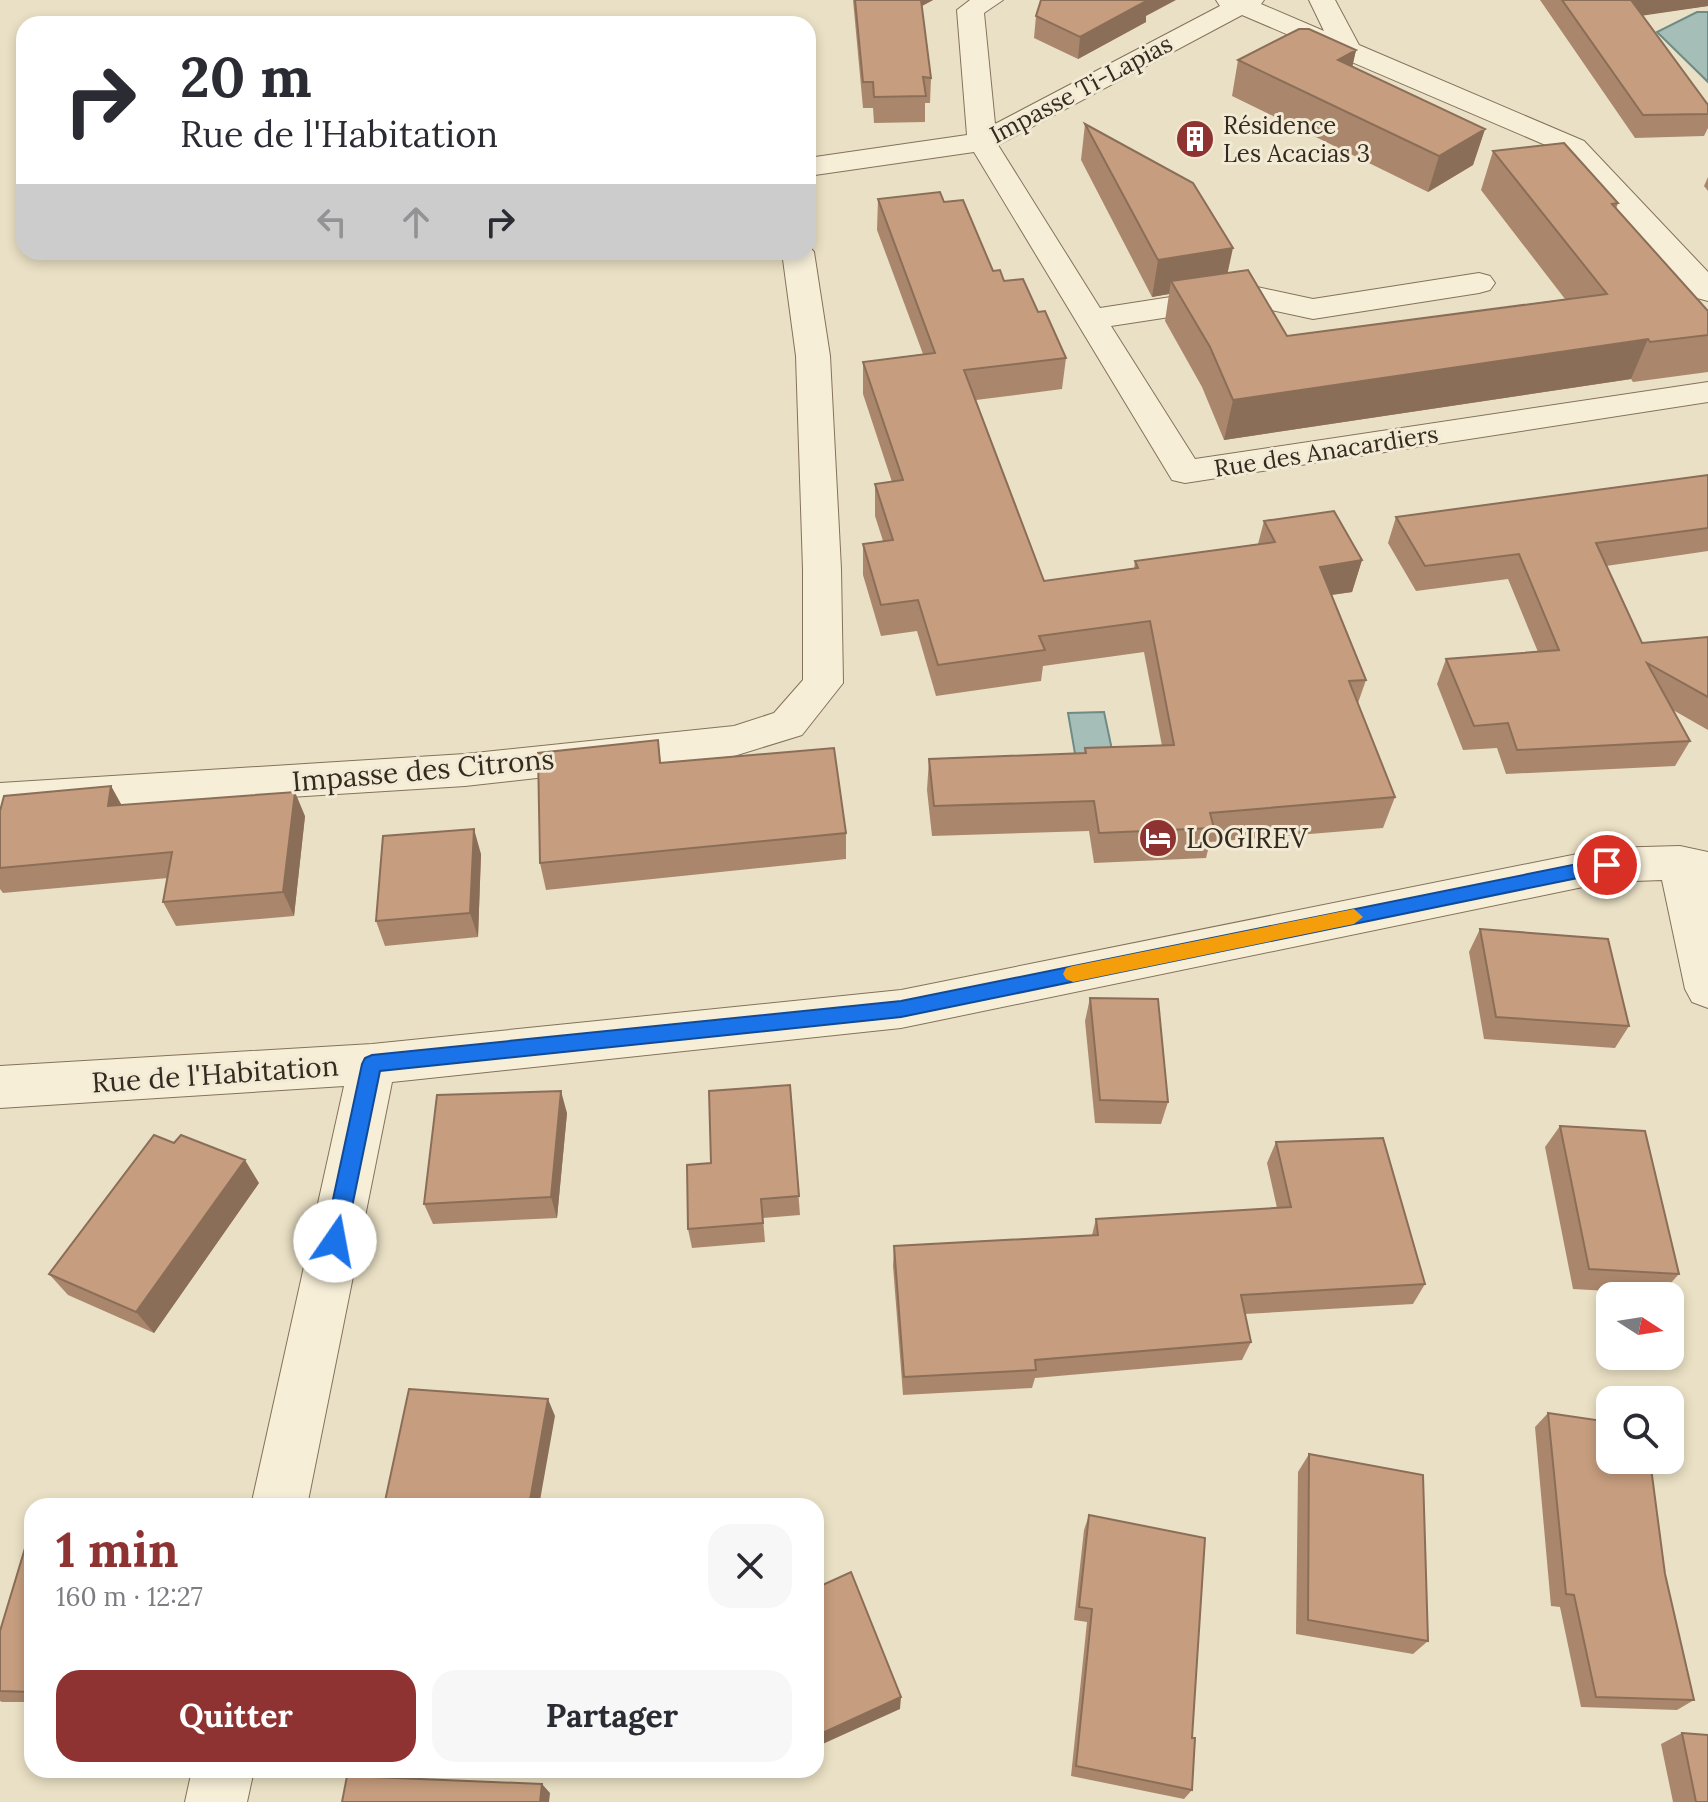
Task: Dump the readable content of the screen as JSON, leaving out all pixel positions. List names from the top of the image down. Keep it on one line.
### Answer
{"streets":{"street":["Impasse Ti-Lapias","Rue des Anacardiers","Impasse des Citrons","Rue de l'Habitation"]},"crossings":[["Impasse Ti-Lapias","Rue des Anacardiers"]],"places":{"building":["Résidence Les Acacias 3"],"hotel":["LOGIREV"]},"north":"right","page":{"turn":["20 m","Rue de l'Habitation"],"heading":["1 min","160 m · 12:27"],"buttons":["Quitter","Partager"]}}
